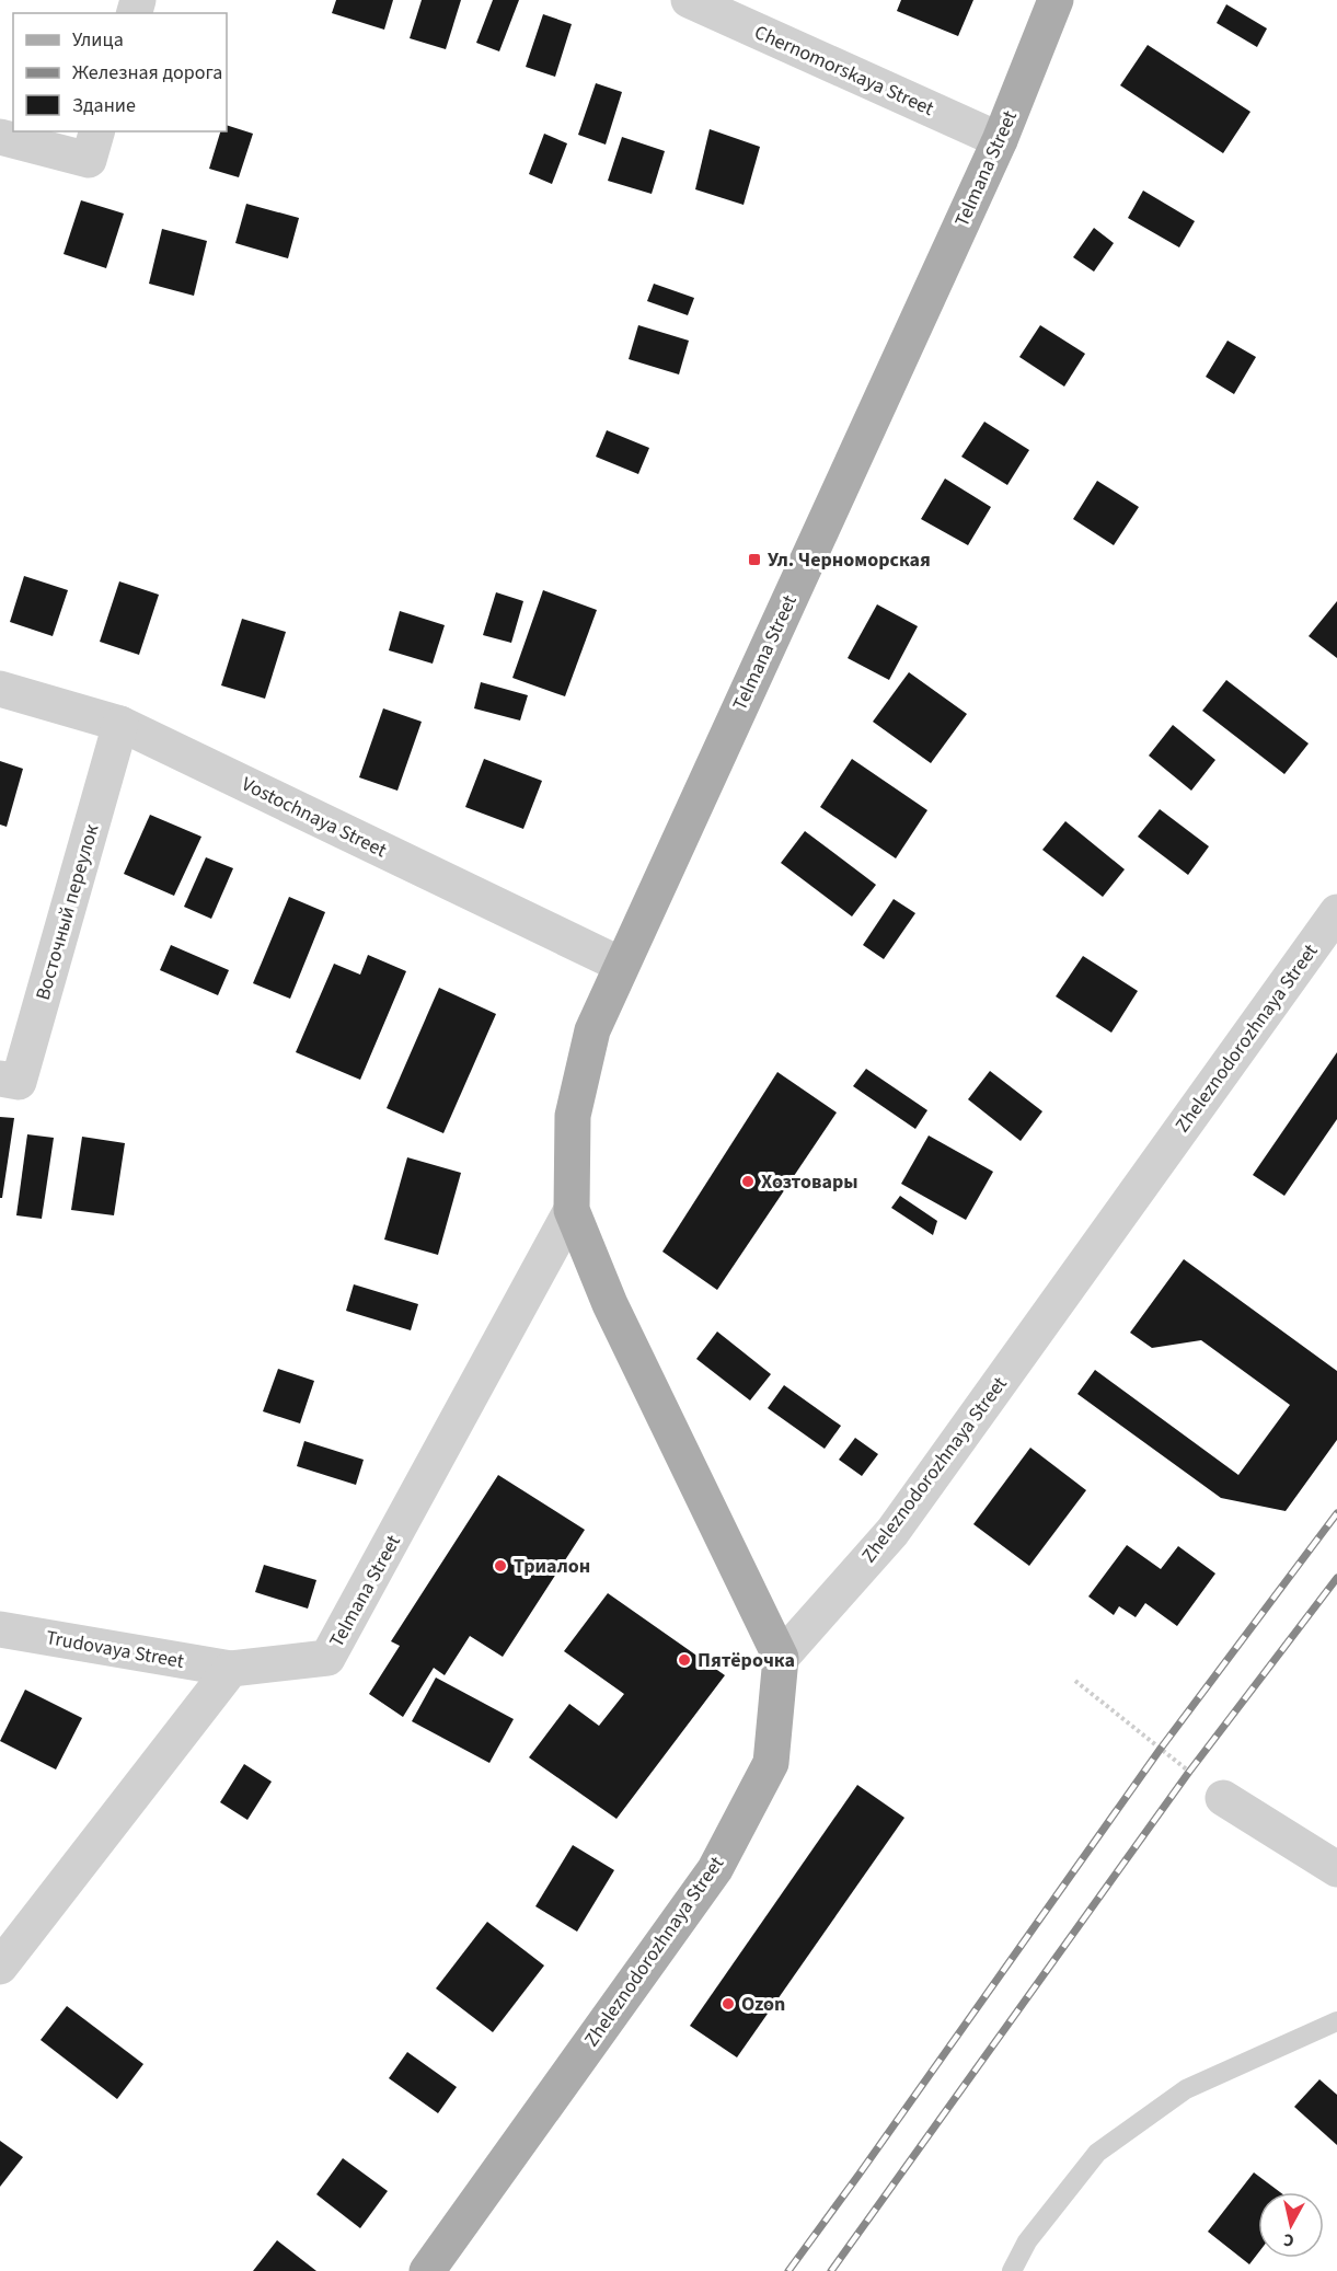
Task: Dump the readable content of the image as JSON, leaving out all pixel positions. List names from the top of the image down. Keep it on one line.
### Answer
{"streets":{"main road":["Telmana Street","Zheleznodorozhnaya Street"],"street":["Chernomorskaya Street","Vostochnaya Street","Восточный переулок","Trudovaya Street"]},"crossings":[["Chernomorskaya Street","Telmana Street"],["Telmana Street","Vostochnaya Street"],["Telmana Street","Zheleznodorozhnaya Street"],["Telmana Street","Trudovaya Street"],["Vostochnaya Street","Восточный переулок"]],"places":{"transit":["Ул. Черноморская"],"other":["Хозтовары","Триалон","Пятёрочка","Ozon"]},"legend":["Улица","Железная дорога","Здание"],"north":"bottom"}
